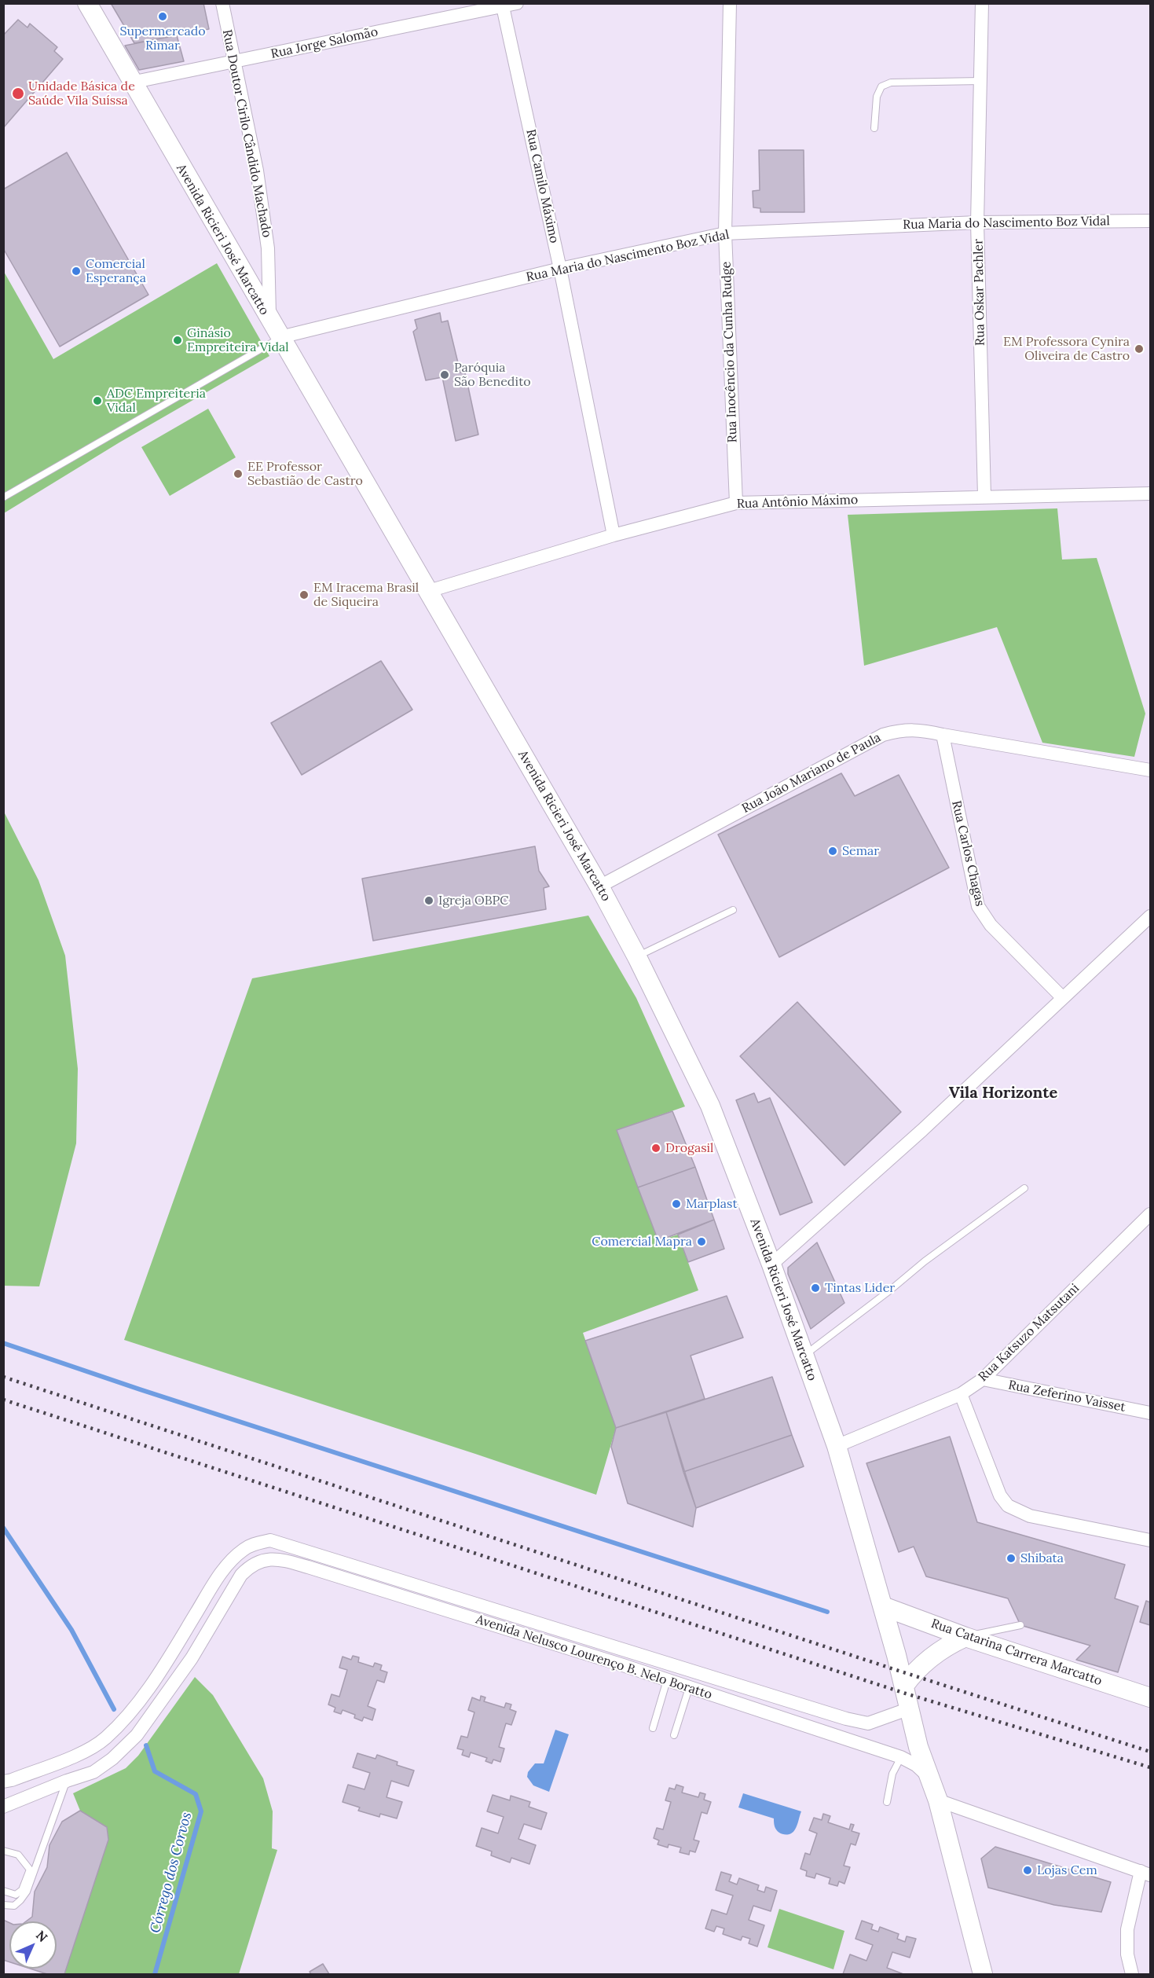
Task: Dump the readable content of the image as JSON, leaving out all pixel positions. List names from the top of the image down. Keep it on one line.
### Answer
{"streets":{"main road":["Avenida Ricieri José Marcatto","Rua Catarina Carrera Marcatto"],"street":["Rua Jorge Salomão","Rua Doutor Cirilo Cândido Machado","Rua Camilo Máximo","Rua Maria do Nascimento Boz Vidal","Rua Oskar Pachler","Rua Inocêncio da Cunha Rudge","Rua Antônio Máximo","Rua João Mariano de Paula","Rua Carlos Chagas","Rua Katsuzo Matsutani","Rua Zeferino Vaisset","Avenida Nelusco Lourenço B. Nelo Boratto"]},"crossings":[["Rua Jorge Salomão","Rua Doutor Cirilo Cândido Machado"],["Rua Jorge Salomão","Rua Camilo Máximo"],["Rua Jorge Salomão","Avenida Ricieri José Marcatto"],["Rua Doutor Cirilo Cândido Machado","Avenida Ricieri José Marcatto"],["Rua Camilo Máximo","Rua Maria do Nascimento Boz Vidal"],["Rua Camilo Máximo","Rua Antônio Máximo"],["Rua Maria do Nascimento Boz Vidal","Avenida Ricieri José Marcatto"],["Rua Maria do Nascimento Boz Vidal","Rua Oskar Pachler"],["Rua Maria do Nascimento Boz Vidal","Rua Inocêncio da Cunha Rudge"],["Avenida Ricieri José Marcatto","Rua Antônio Máximo"],["Avenida Ricieri José Marcatto","Rua João Mariano de Paula"],["Avenida Ricieri José Marcatto","Rua Katsuzo Matsutani"],["Avenida Ricieri José Marcatto","Rua Catarina Carrera Marcatto"],["Avenida Ricieri José Marcatto","Avenida Nelusco Lourenço B. Nelo Boratto"],["Rua Oskar Pachler","Rua Antônio Máximo"],["Rua Inocêncio da Cunha Rudge","Rua Antônio Máximo"],["Rua João Mariano de Paula","Rua Carlos Chagas"],["Rua Katsuzo Matsutani","Rua Zeferino Vaisset"]],"districts":["Vila Horizonte"],"water":["Córrego dos Corvos"],"places":["Supermercado Rimar","Unidade Básica de Saúde Vila Suíssa","Comercial Esperança","Ginásio Empreiteira Vidal","EM Professora Cynira Oliveira de Castro","Paróquia São Benedito","ADC Empreiteria Vidal","EE Professor Sebastião de Castro","EM Iracema Brasil de Siqueira","Semar","Igreja OBPC","Drogasil","Marplast","Comercial Mapra","Tintas Lider","Shibata","Lojas Cem"],"north":"top right"}
